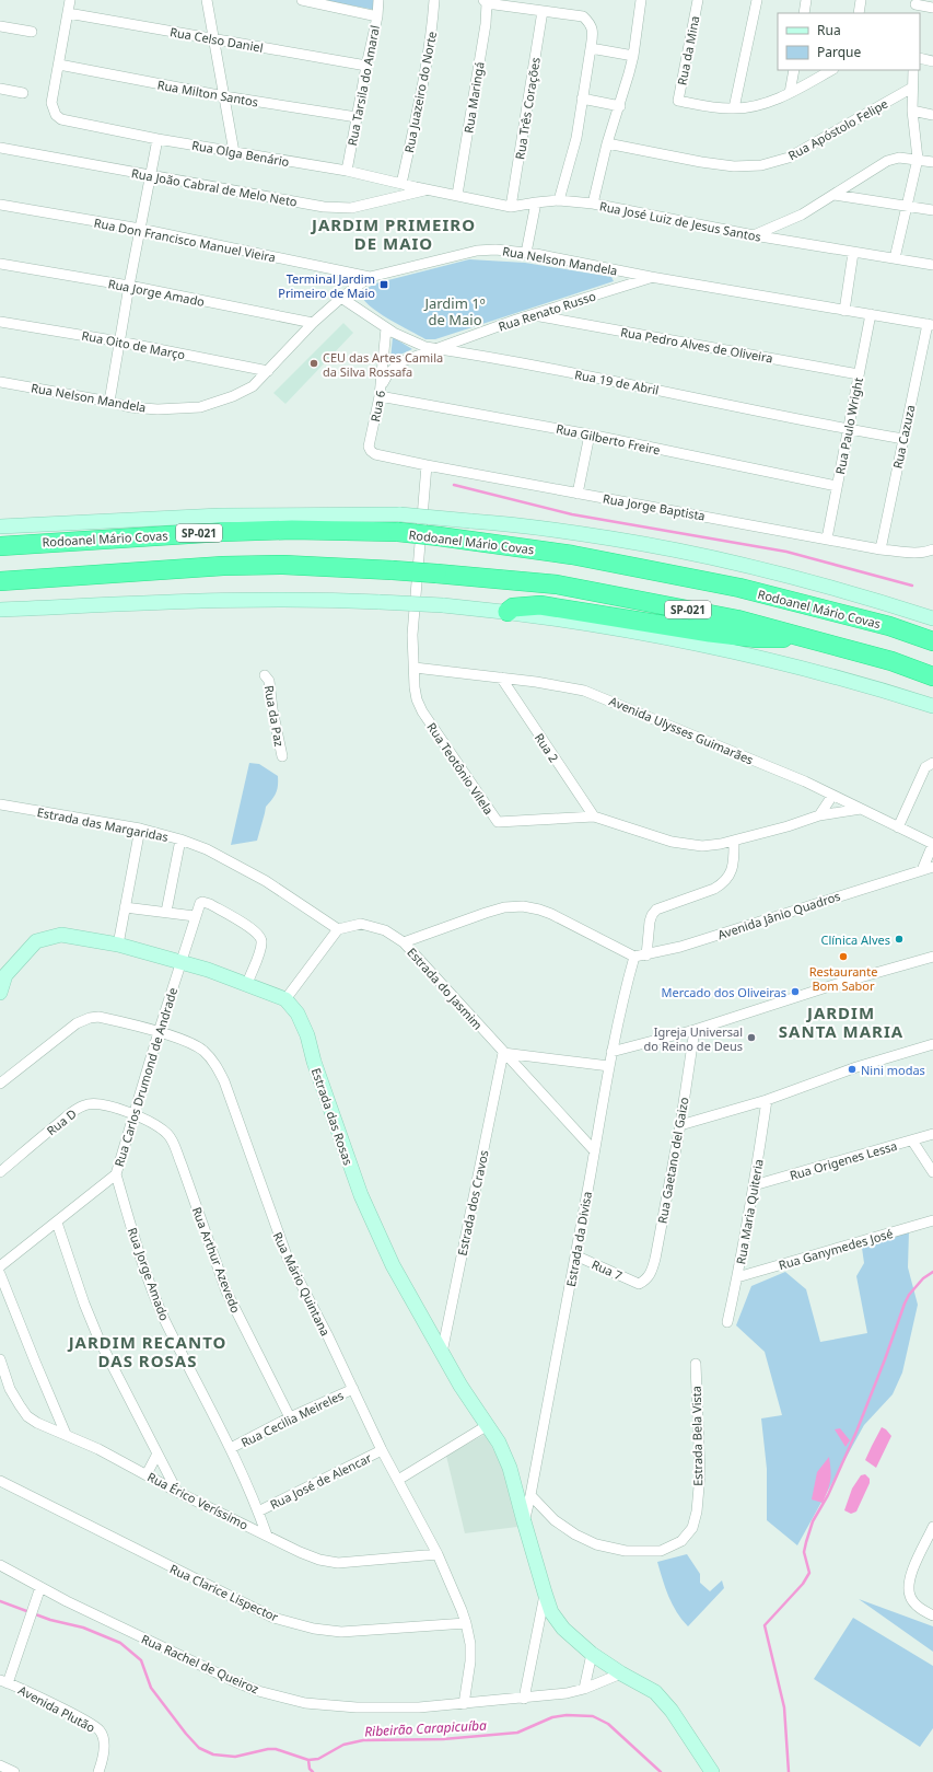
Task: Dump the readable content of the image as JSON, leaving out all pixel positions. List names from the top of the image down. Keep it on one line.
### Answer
{"streets":{"highway":["SP-021","Rodoanel Mário Covas"],"main road":["Estrada das Rosas"],"street":["Rua Celso Daniel","Rua da Mina","Rua Tarsila do Amaral","Rua Juazeiro do Norte","Rua Milton Santos","Rua Maringá","Rua Três Corações","Rua Apóstolo Felipe","Rua Olga Benário","Rua João Cabral de Melo Neto","Rua José Luiz de Jesus Santos","Rua Don Francisco Manuel Vieira","Rua Nelson Mandela","Rua Jorge Amado","Rua Renato Russo","Rua Oito de Março","Rua Pedro Alves de Oliveira","Rua 19 de Abril","Rua 6","Rua Paulo Wright","Rua Cazuza","Rua Gilberto Freire","Rua Jorge Baptista","Rua da Paz","Avenida Ulysses Guimarães","Rua 2","Rua Teotônio Vilela","Estrada das Margaridas","Avenida Jânio Quadros","Estrada do Jasmim","Rua Carlos Drumond de Andrade","Rua D","Rua Gaetano del Gaizo","Rua Origenes Lessa","Estrada dos Cravos","Rua Maria Quiteria","Estrada da Divisa","Rua Ganymedes José","Rua Arthur Azevedo","Rua 7","Rua Mário Quintana","Rua Cecilia Meireles","Estrada Bela Vista","Rua José de Alencar","Rua Érico Veríssimo","Rua Clarice Lispector","Rua Rachel de Queiroz","Avenida Plutão"]},"crossings":[["Rua Celso Daniel","Rua Tarsila do Amaral"],["Rua Tarsila do Amaral","Rua Milton Santos"],["Rua Tarsila do Amaral","Rua Olga Benário"],["Rua Juazeiro do Norte","Rua Olga Benário"],["Rua Milton Santos","Rua Olga Benário"],["Rua Maringá","Rua José Luiz de Jesus Santos"],["Rua Três Corações","Rua José Luiz de Jesus Santos"],["Rua Olga Benário","Rua João Cabral de Melo Neto"],["Rua Olga Benário","Rua José Luiz de Jesus Santos"],["Rua João Cabral de Melo Neto","Rua José Luiz de Jesus Santos"],["Rua Don Francisco Manuel Vieira","Rua Nelson Mandela"],["Rua Nelson Mandela","Rua Jorge Amado"],["Rua Nelson Mandela","Rua Renato Russo"],["Rua Nelson Mandela","Rua Oito de Março"],["Rua Nelson Mandela","Rua 19 de Abril"],["Rua Nelson Mandela","Rua Paulo Wright"],["Rua Nelson Mandela","Rua Cazuza"],["Rua Jorge Amado","Rua Carlos Drumond de Andrade"],["Rua Jorge Amado","Rua Cecilia Meireles"],["Rua Jorge Amado","Rua José de Alencar"],["Rua Jorge Amado","Rua Érico Veríssimo"],["Rua Renato Russo","Rua Pedro Alves de Oliveira"],["Rua Renato Russo","Rua 19 de Abril"],["Rua Renato Russo","Rua 6"],["Rua Renato Russo","Rua Gilberto Freire"],["Rua Pedro Alves de Oliveira","Rua Paulo Wright"],["Rua 19 de Abril","Rua 6"],["Rua 19 de Abril","Rua Paulo Wright"],["Rua 19 de Abril","Rua Cazuza"],["Rua 6","Rua Gilberto Freire"],["Rua 6","Rua Jorge Baptista"],["Rua Paulo Wright","Rua Gilberto Freire"],["Rua Paulo Wright","Rua Jorge Baptista"],["Rua Cazuza","Rua Jorge Baptista"],["Rua Jorge Baptista","Rua Teotônio Vilela"],["Avenida Ulysses Guimarães","Rua 2"],["Avenida Ulysses Guimarães","Rua Teotônio Vilela"],["Rua 2","Rua Teotônio Vilela"],["Estrada das Margaridas","Estrada do Jasmim"],["Avenida Jânio Quadros","Estrada da Divisa"],["Estrada do Jasmim","Estrada dos Cravos"],["Estrada do Jasmim","Estrada da Divisa"],["Rua Carlos Drumond de Andrade","Rua D"],["Rua Carlos Drumond de Andrade","Rua Arthur Azevedo"],["Rua Carlos Drumond de Andrade","Rua Mário Quintana"],["Estrada das Rosas","Estrada dos Cravos"],["Estrada das Rosas","Estrada da Divisa"],["Estrada das Rosas","Rua Rachel de Queiroz"],["Rua D","Rua Arthur Azevedo"],["Rua Gaetano del Gaizo","Rua 7"],["Rua Origenes Lessa","Rua Maria Quiteria"],["Rua Maria Quiteria","Rua Ganymedes José"],["Estrada da Divisa","Rua 7"],["Estrada da Divisa","Estrada Bela Vista"],["Rua Arthur Azevedo","Rua Cecilia Meireles"],["Rua Mário Quintana","Rua Cecilia Meireles"],["Rua Mário Quintana","Rua José de Alencar"],["Rua Mário Quintana","Rua Érico Veríssimo"],["Rua Mário Quintana","Rua Clarice Lispector"],["Rua Mário Quintana","Rua Rachel de Queiroz"]],"districts":["JARDIM PRIMEIRO DE MAIO","Jardim 1º de Maio","JARDIM SANTA MARIA","JARDIM RECANTO DAS ROSAS"],"water":["Ribeirão Carapicuíba"],"places":{"transit":["Terminal Jardim Primeiro de Maio"],"other":["CEU das Artes Camila da Silva Rossafa","Clínica Alves","Restaurante Bom Sabor","Mercado dos Oliveiras","Igreja Universal do Reino de Deus","Nini modas"]},"legend":["Rua","Parque"]}
